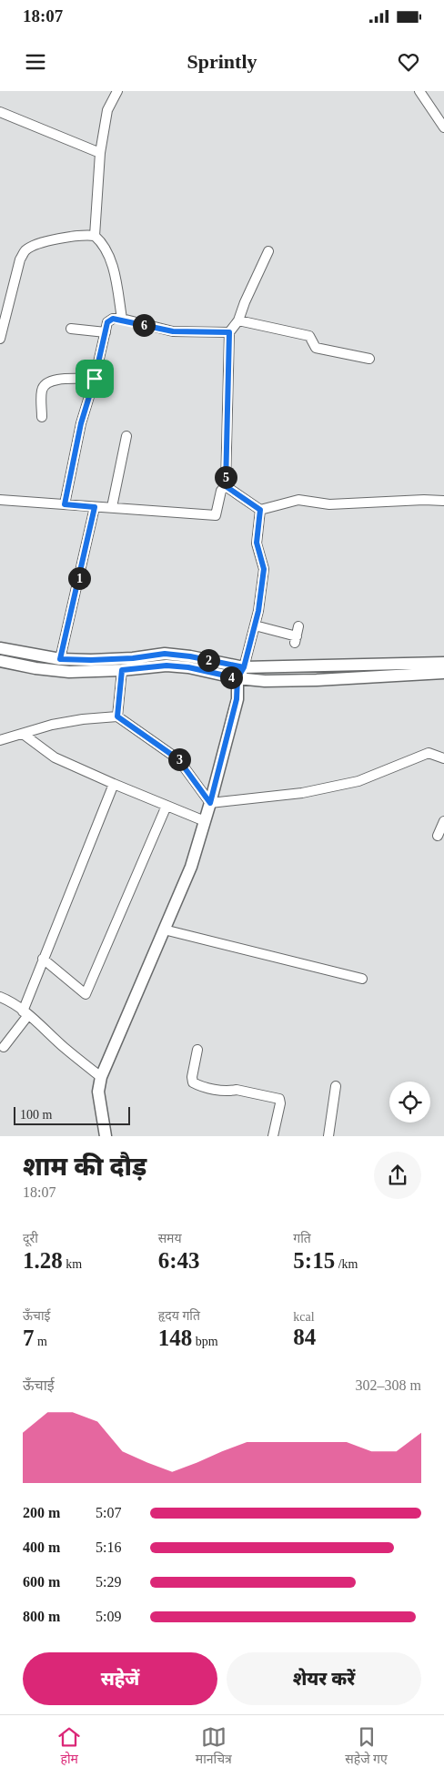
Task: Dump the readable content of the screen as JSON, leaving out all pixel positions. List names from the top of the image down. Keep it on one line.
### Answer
{"scale_bar":"100 m","page":{"status":"18:07","header":"Sprintly","pins":["6","5","1","2","4","3"],"scale":"100 m","heading":["शाम की दौड़","18:07"],"stats":[["दूरी","1.28 km"],["समय","6:43"],["गति","5:15 /km"],["ऊँचाई","7 m"],["हृदय गति","148 bpm"],["kcal","84"]],"chart":["ऊँचाई","302–308 m"],"list":[{"name":"200 m","note":"5:07"},{"name":"400 m","note":"5:16"},{"name":"600 m","note":"5:29"},{"name":"800 m","note":"5:09"}],"buttons":["सहेजें","शेयर करें"],"tabs":["होम","मानचित्र","सहेजे गए"]}}
